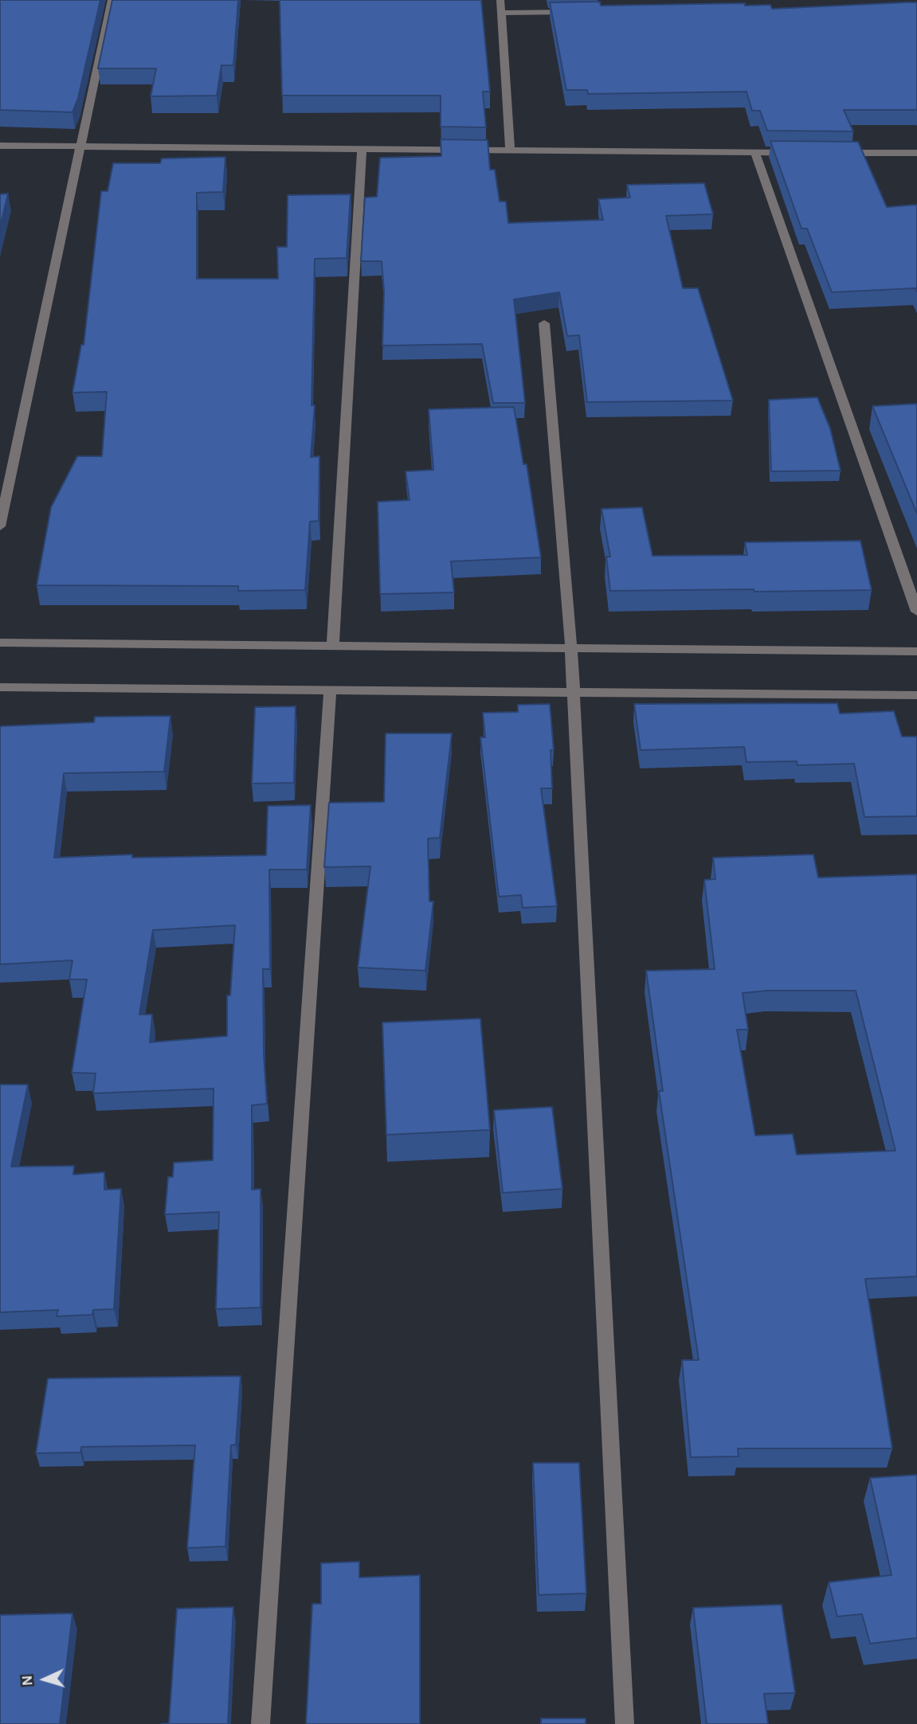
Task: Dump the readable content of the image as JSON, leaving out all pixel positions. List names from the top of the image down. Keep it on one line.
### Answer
{"north":"left"}
